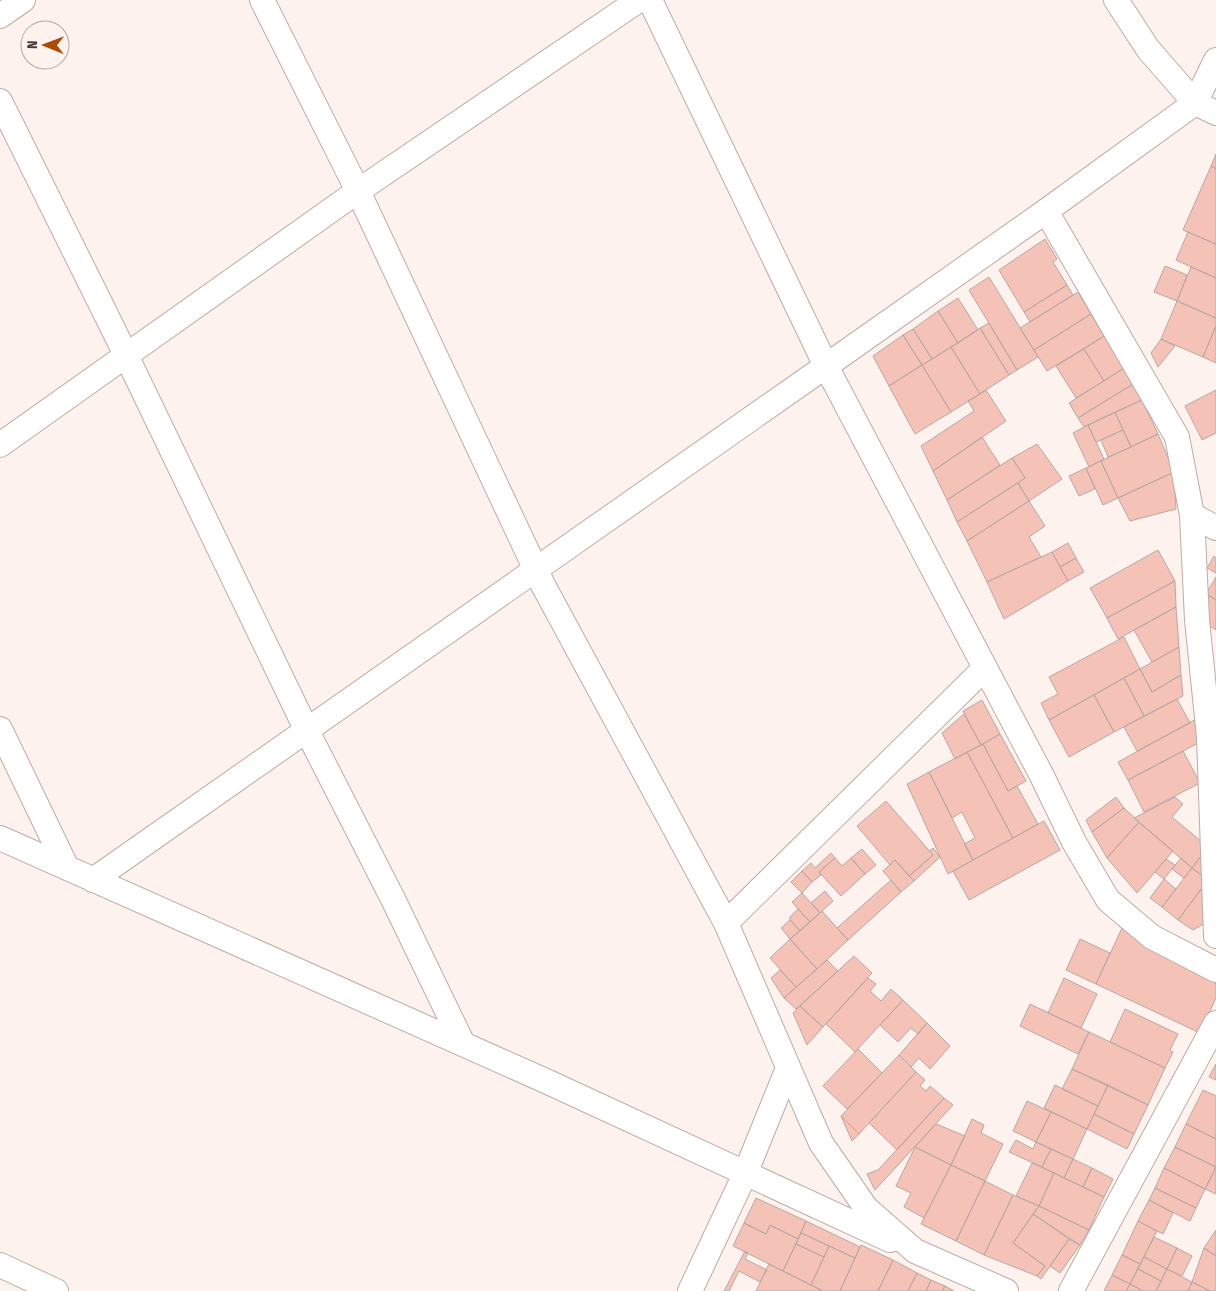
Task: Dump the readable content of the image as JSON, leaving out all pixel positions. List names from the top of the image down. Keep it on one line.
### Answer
{"north":"left"}
